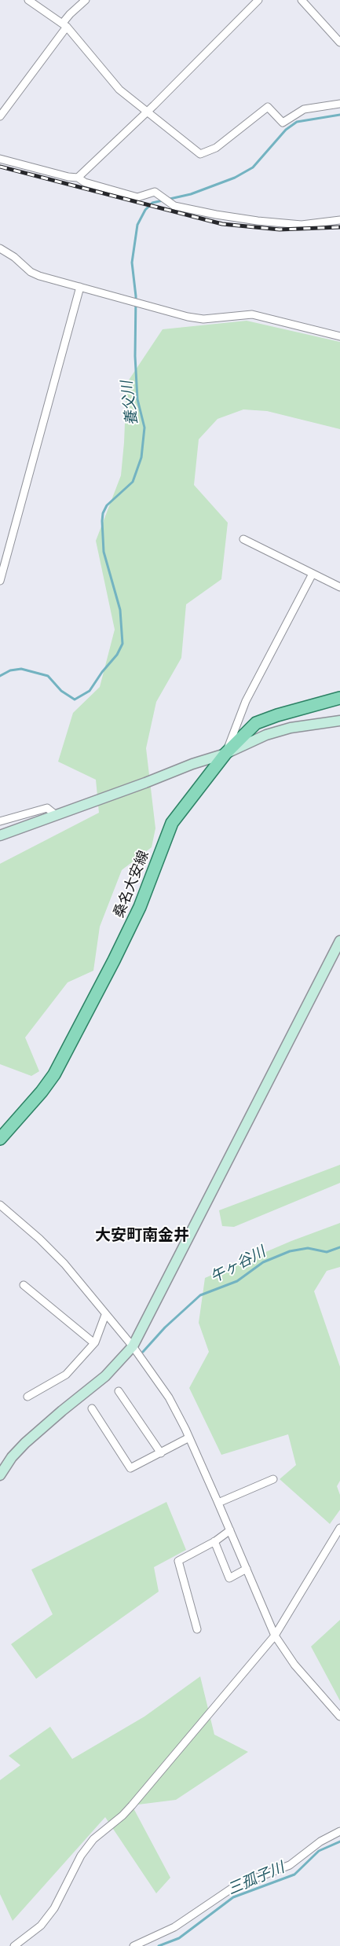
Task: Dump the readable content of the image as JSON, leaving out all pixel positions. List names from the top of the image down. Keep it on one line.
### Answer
{"streets":{"main road":["桑名大安線"]},"districts":["大安町南金井"],"water":["養父川","午ヶ谷川","三孤子川"]}
